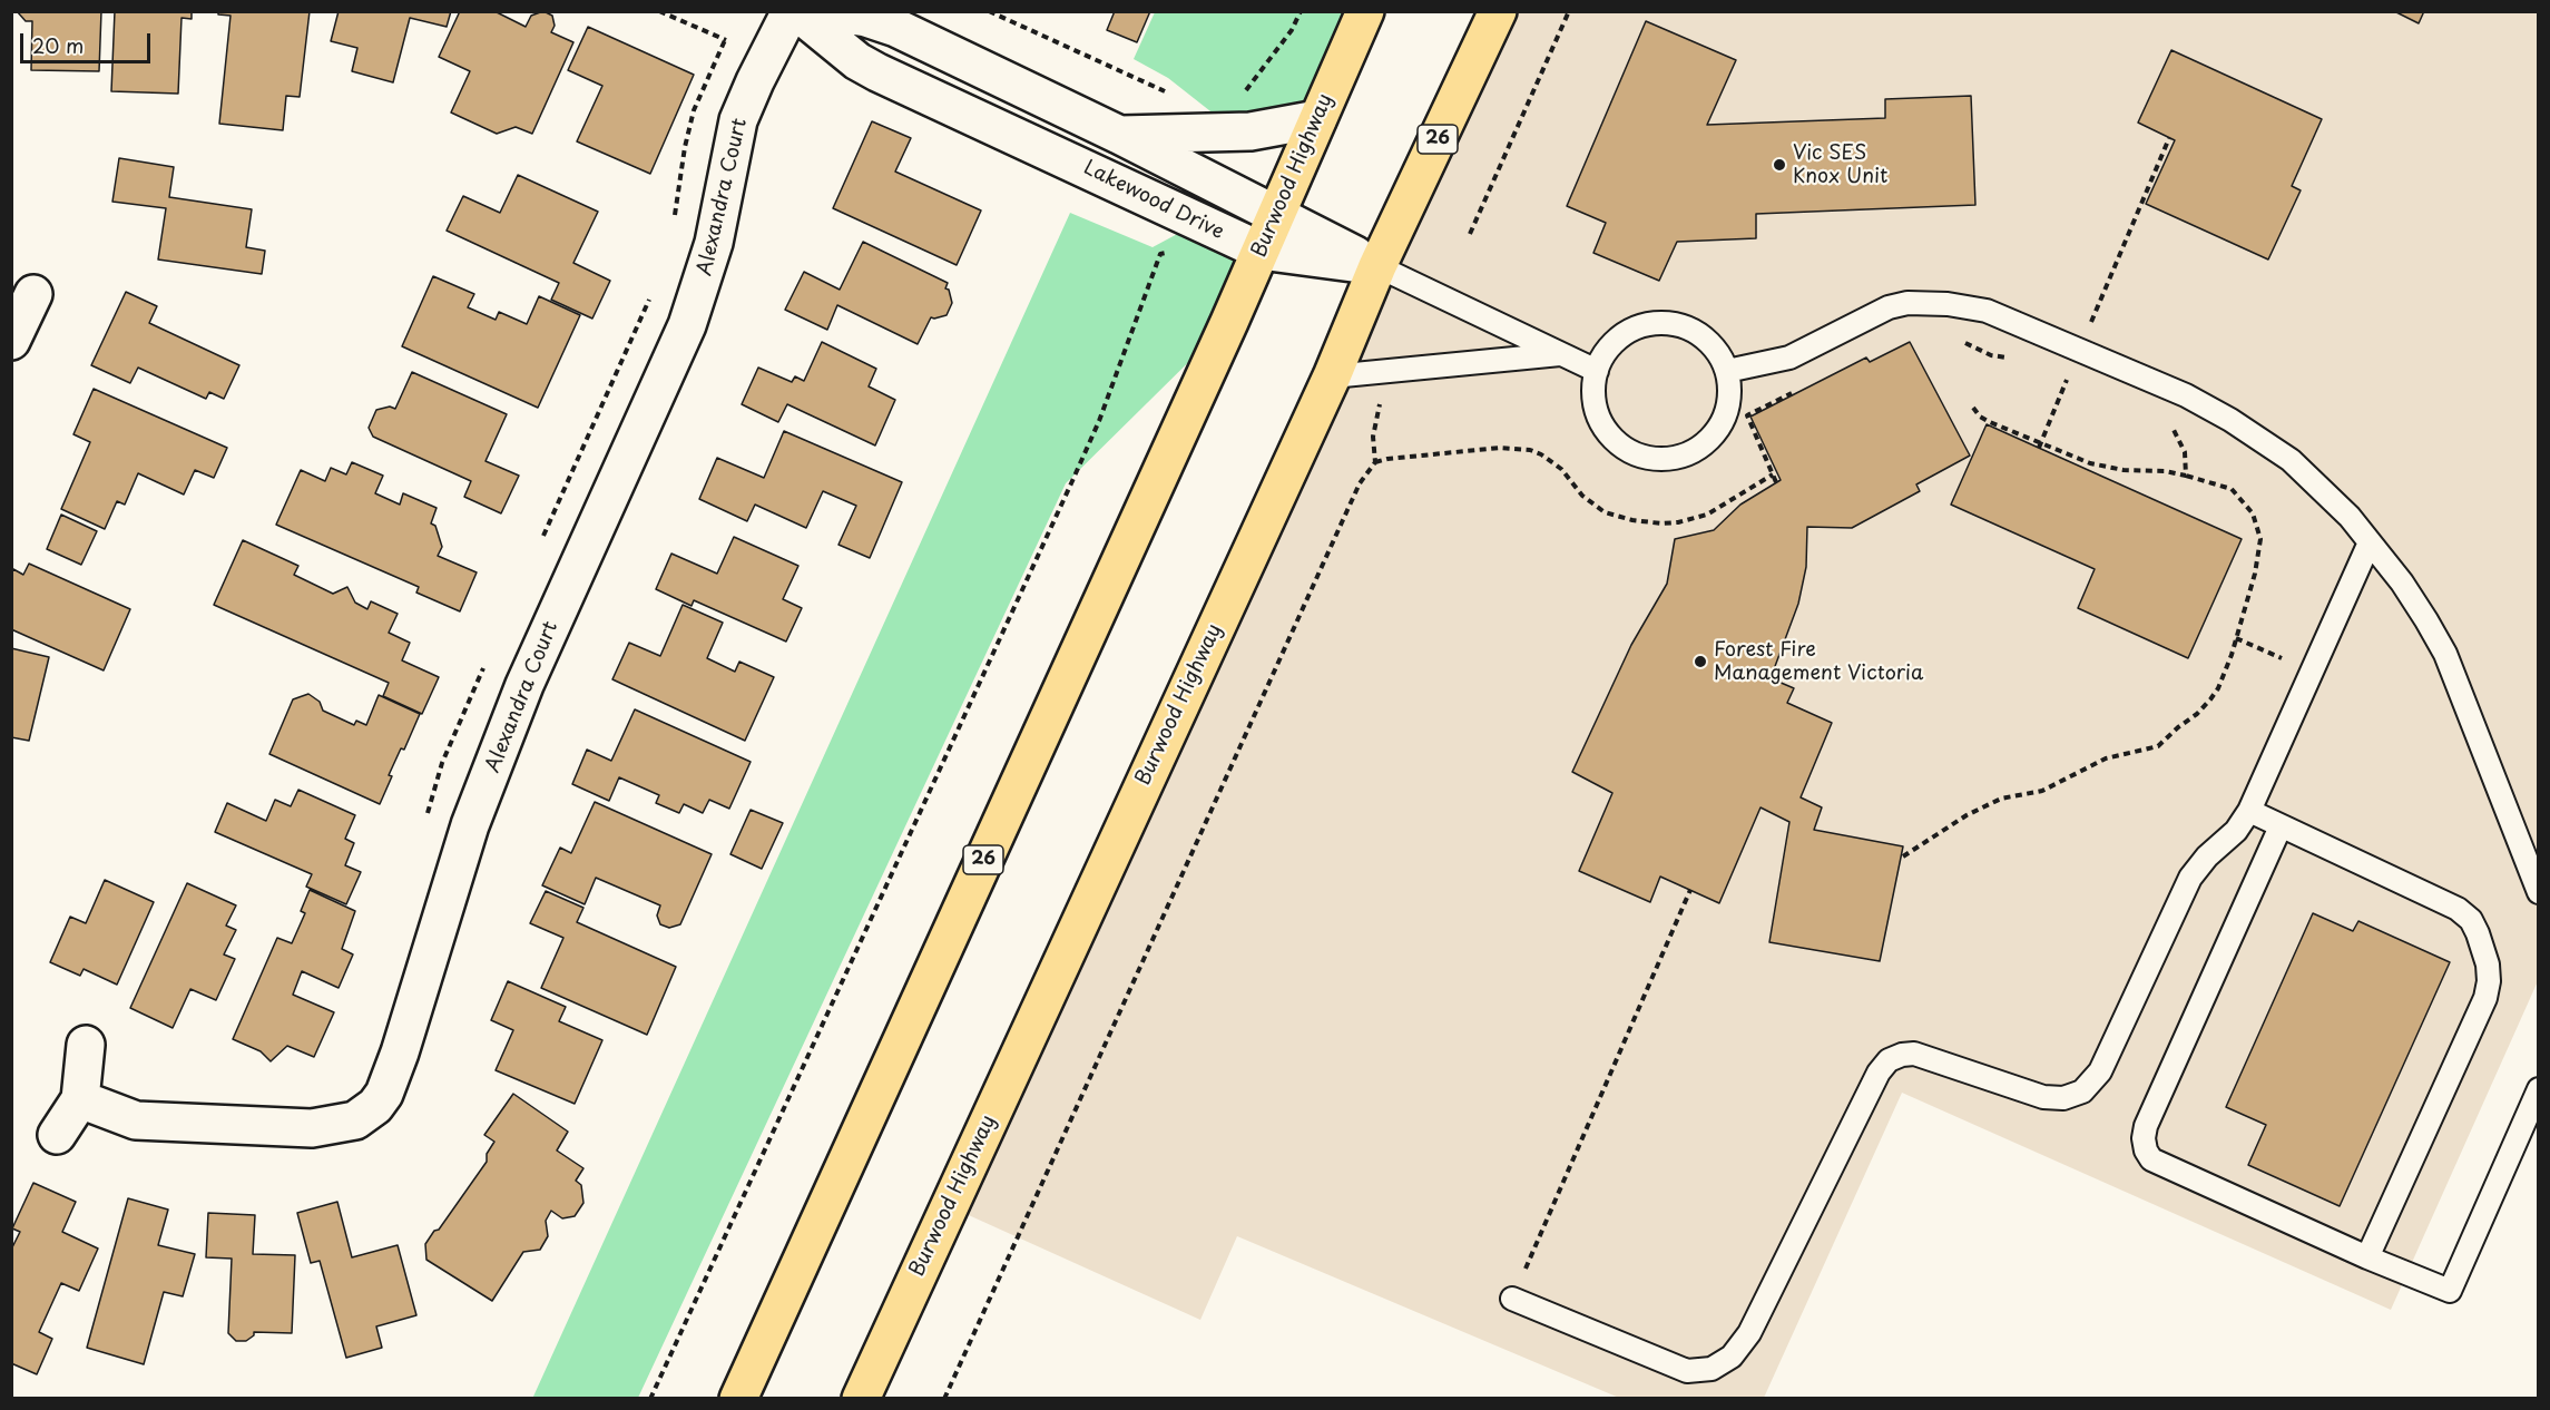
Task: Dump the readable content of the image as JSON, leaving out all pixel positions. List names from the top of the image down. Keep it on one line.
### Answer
{"streets":{"highway":["26","Burwood Highway"],"street":["Alexandra Court","Lakewood Drive"]},"crossings":[["Burwood Highway","Lakewood Drive"]],"places":["Vic SES Knox Unit","Forest Fire Management Victoria"],"scale_bar":"20 m"}
